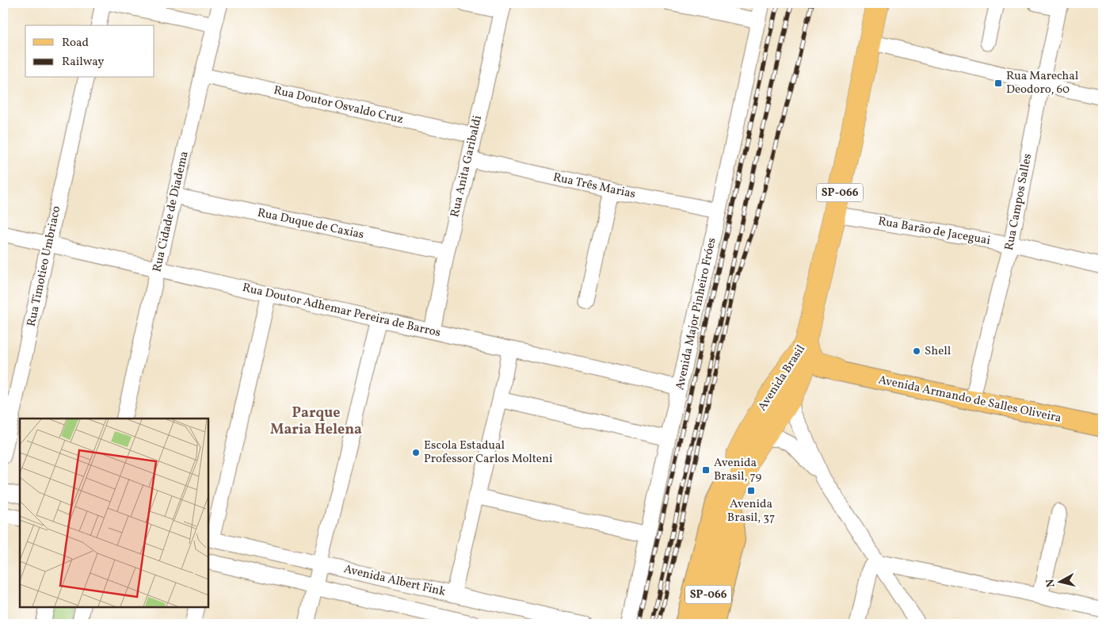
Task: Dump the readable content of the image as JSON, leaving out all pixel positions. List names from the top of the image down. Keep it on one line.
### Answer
{"streets":{"highway":["SP-066","Avenida Brasil"],"main road":["Avenida Armando de Salles Oliveira"],"street":["Rua Doutor Osvaldo Cruz","Rua Anita Garibaldi","Rua Três Marias","Rua Campos Salles","Rua Cidade de Diadema","Rua Duque de Caxias","Rua Barão de Jaceguai","Rua Timotieo Umbriaco","Rua Doutor Adhemar Pereira de Barros","Avenida Major Pinheiro Fróes","Avenida Albert Fink"]},"crossings":[["Rua Doutor Osvaldo Cruz","Rua Anita Garibaldi"],["Rua Doutor Osvaldo Cruz","Rua Cidade de Diadema"],["Rua Anita Garibaldi","Rua Três Marias"],["Rua Anita Garibaldi","Rua Duque de Caxias"],["Rua Anita Garibaldi","Rua Doutor Adhemar Pereira de Barros"],["Rua Três Marias","Avenida Major Pinheiro Fróes"],["SP-066","Rua Barão de Jaceguai"],["SP-066","Avenida Brasil"],["Rua Campos Salles","Rua Barão de Jaceguai"],["Rua Campos Salles","Avenida Armando de Salles Oliveira"],["Rua Cidade de Diadema","Rua Duque de Caxias"],["Rua Cidade de Diadema","Rua Doutor Adhemar Pereira de Barros"],["Rua Timotieo Umbriaco","Rua Doutor Adhemar Pereira de Barros"],["Rua Doutor Adhemar Pereira de Barros","Avenida Major Pinheiro Fróes"],["Avenida Brasil","Avenida Armando de Salles Oliveira"]],"districts":["Parque Maria Helena"],"places":{"transit":["Rua Marechal Deodoro, 60","Avenida Brasil, 79","Avenida Brasil, 37"],"other":["Shell","Escola Estadual Professor Carlos Molteni"]},"legend":["Road","Railway"],"north":"left"}
